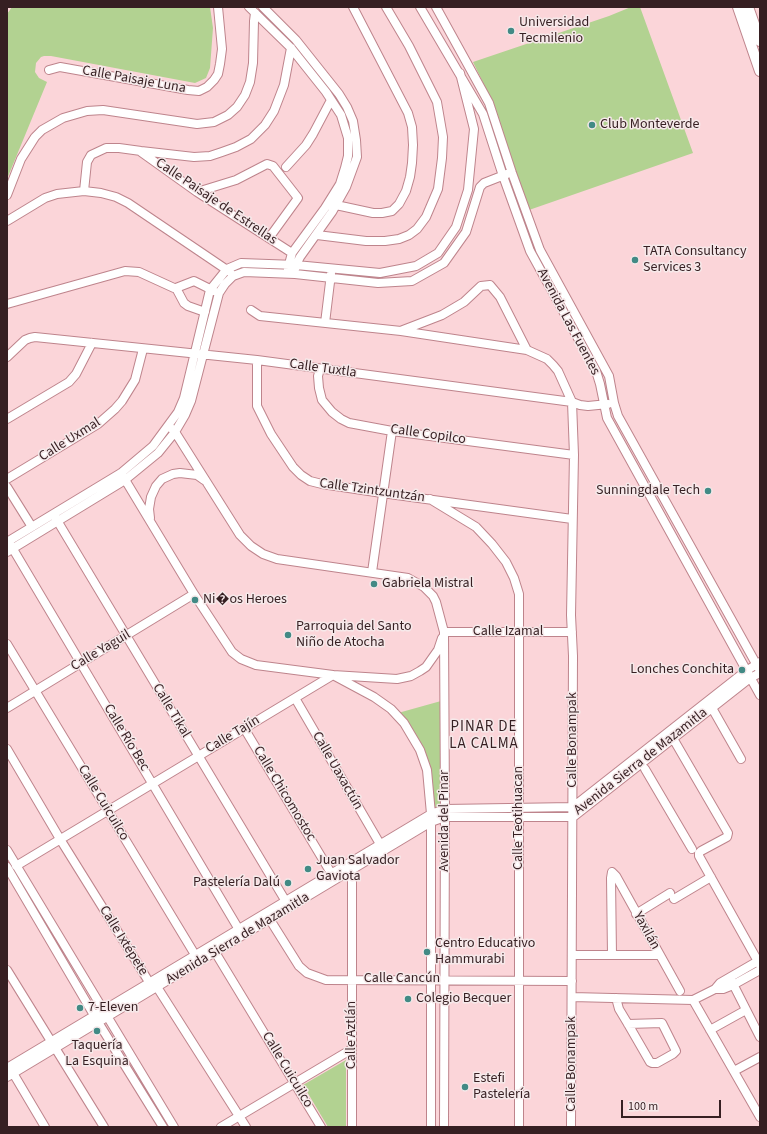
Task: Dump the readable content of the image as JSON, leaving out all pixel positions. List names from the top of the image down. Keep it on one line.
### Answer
{"streets":{"street":["Calle Paisaje Luna","Calle Paisaje de Estrellas","Avenida Las Fuentes","Calle Tuxtla","Calle Copilco","Calle Uxmal","Calle Tzintzuntzán","Calle Izamal","Calle Yaguil","Calle Tikal","Calle Tajín","Calle Río Bec","Calle Bonampak","Avenida Sierra de Mazamitla","Calle Uaxactún","Calle Chicomostoc","Calle Cuicuilco","Calle Teotihuacan","Avenida del Pinar","Yaxilán","Calle Ixtépete","Calle Cancún","Calle Aztlán"]},"crossings":[["Avenida Las Fuentes","Calle Tuxtla"],["Avenida Las Fuentes","Avenida Sierra de Mazamitla"],["Calle Tuxtla","Calle Copilco"],["Calle Tuxtla","Calle Uxmal"],["Calle Tuxtla","Calle Tzintzuntzán"],["Calle Tuxtla","Calle Bonampak"],["Calle Copilco","Calle Bonampak"],["Calle Tzintzuntzán","Calle Bonampak"],["Calle Tzintzuntzán","Calle Teotihuacan"],["Calle Izamal","Calle Bonampak"],["Calle Izamal","Calle Teotihuacan"],["Calle Izamal","Avenida del Pinar"],["Calle Yaguil","Calle Tikal"],["Calle Yaguil","Calle Río Bec"],["Calle Yaguil","Calle Cuicuilco"],["Calle Yaguil","Avenida del Pinar"],["Calle Tikal","Calle Tajín"],["Calle Tikal","Avenida Sierra de Mazamitla"],["Calle Tajín","Calle Río Bec"],["Calle Tajín","Calle Uaxactún"],["Calle Tajín","Calle Chicomostoc"],["Calle Tajín","Calle Cuicuilco"],["Calle Tajín","Avenida del Pinar"],["Calle Tajín","Calle Ixtépete"],["Calle Río Bec","Avenida Sierra de Mazamitla"],["Calle Bonampak","Avenida Sierra de Mazamitla"],["Calle Bonampak","Calle Cancún"],["Avenida Sierra de Mazamitla","Calle Uaxactún"],["Avenida Sierra de Mazamitla","Calle Chicomostoc"],["Avenida Sierra de Mazamitla","Calle Cuicuilco"],["Avenida Sierra de Mazamitla","Calle Teotihuacan"],["Avenida Sierra de Mazamitla","Avenida del Pinar"],["Avenida Sierra de Mazamitla","Calle Ixtépete"],["Avenida Sierra de Mazamitla","Calle Cancún"],["Avenida Sierra de Mazamitla","Calle Aztlán"],["Calle Teotihuacan","Calle Cancún"],["Avenida del Pinar","Calle Cancún"],["Calle Cancún","Calle Aztlán"]],"districts":["PINAR DE LA CALMA"],"places":["Universidad Tecmilenio","Club Monteverde","TATA Consultancy Services 3","Sunningdale Tech","Gabriela Mistral","Ni�os Heroes","Parroquia del Santo Niño de Atocha","Lonches Conchita","Juan Salvador Gaviota","Pastelería Dalú","Centro Educativo Hammurabi","Colegio Becquer","7-Eleven","Taquería La Esquina","Estefi Pastelería"],"scale_bar":"100 m"}
